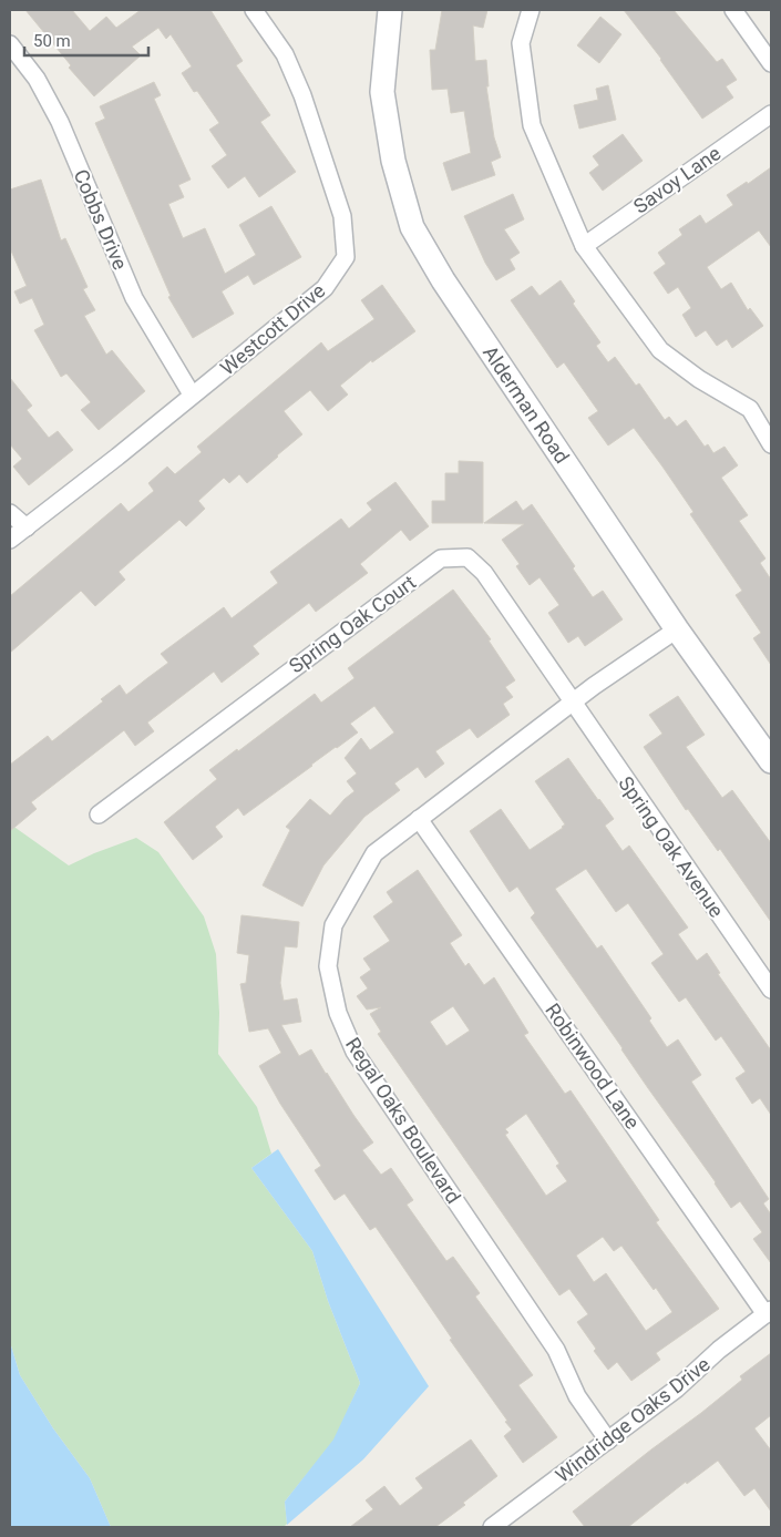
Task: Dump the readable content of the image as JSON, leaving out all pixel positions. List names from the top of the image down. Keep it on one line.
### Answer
{"streets":{"street":["Savoy Lane","Cobbs Drive","Westcott Drive","Alderman Road","Spring Oak Court","Spring Oak Avenue","Robinwood Lane","Regal Oaks Boulevard","Windridge Oaks Drive"]},"crossings":[["Cobbs Drive","Westcott Drive"],["Alderman Road","Regal Oaks Boulevard"],["Spring Oak Court","Spring Oak Avenue"],["Spring Oak Court","Regal Oaks Boulevard"],["Spring Oak Avenue","Regal Oaks Boulevard"],["Robinwood Lane","Regal Oaks Boulevard"],["Robinwood Lane","Windridge Oaks Drive"],["Regal Oaks Boulevard","Windridge Oaks Drive"]],"scale_bar":"50 m"}
